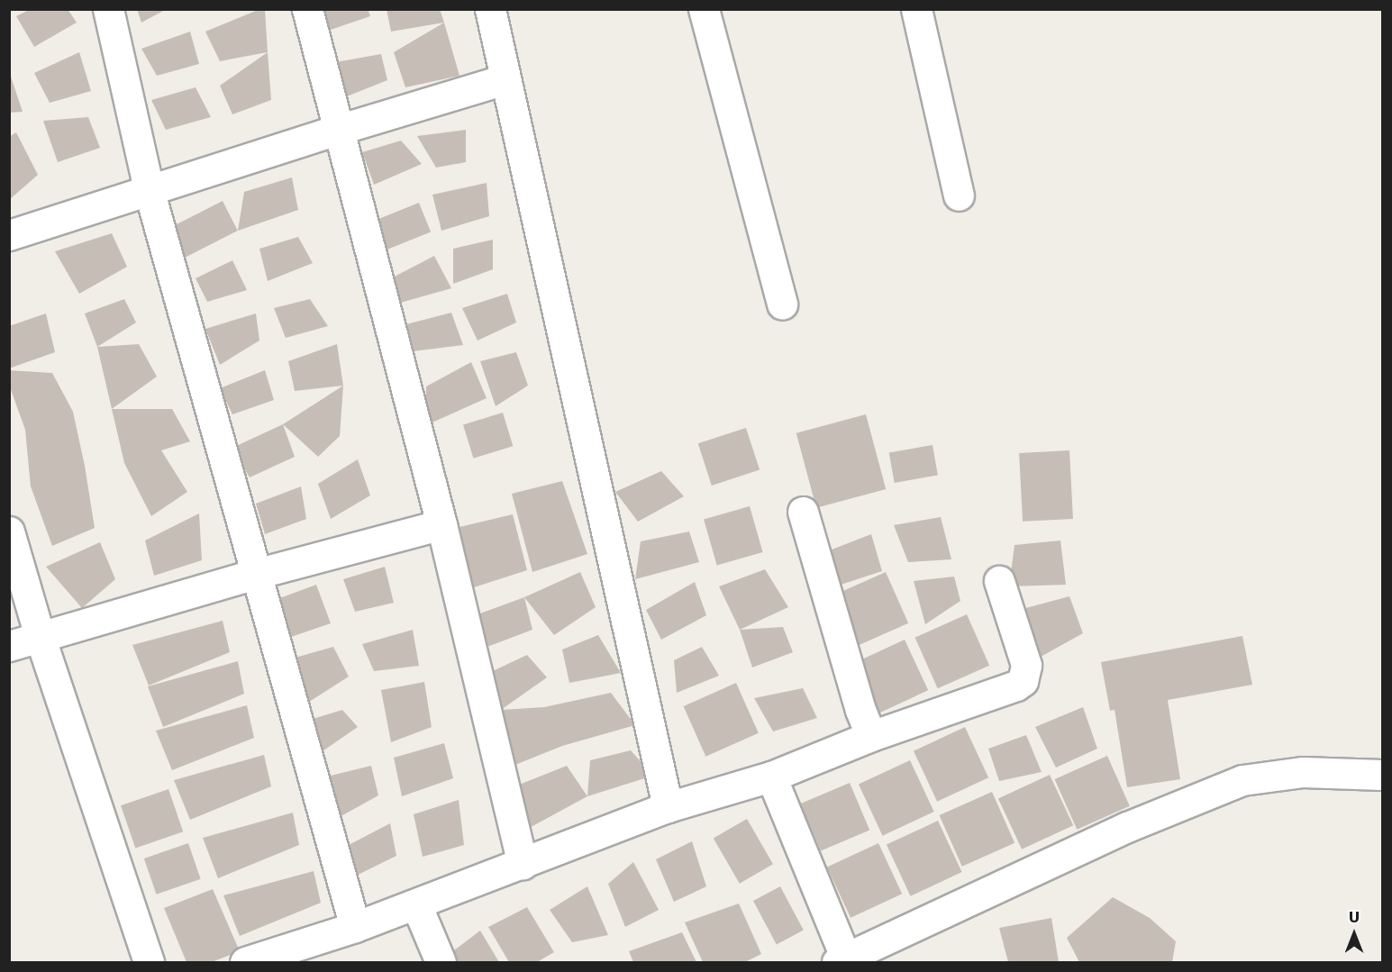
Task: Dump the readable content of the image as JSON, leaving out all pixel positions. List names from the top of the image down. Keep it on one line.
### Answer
{"north":"top"}
